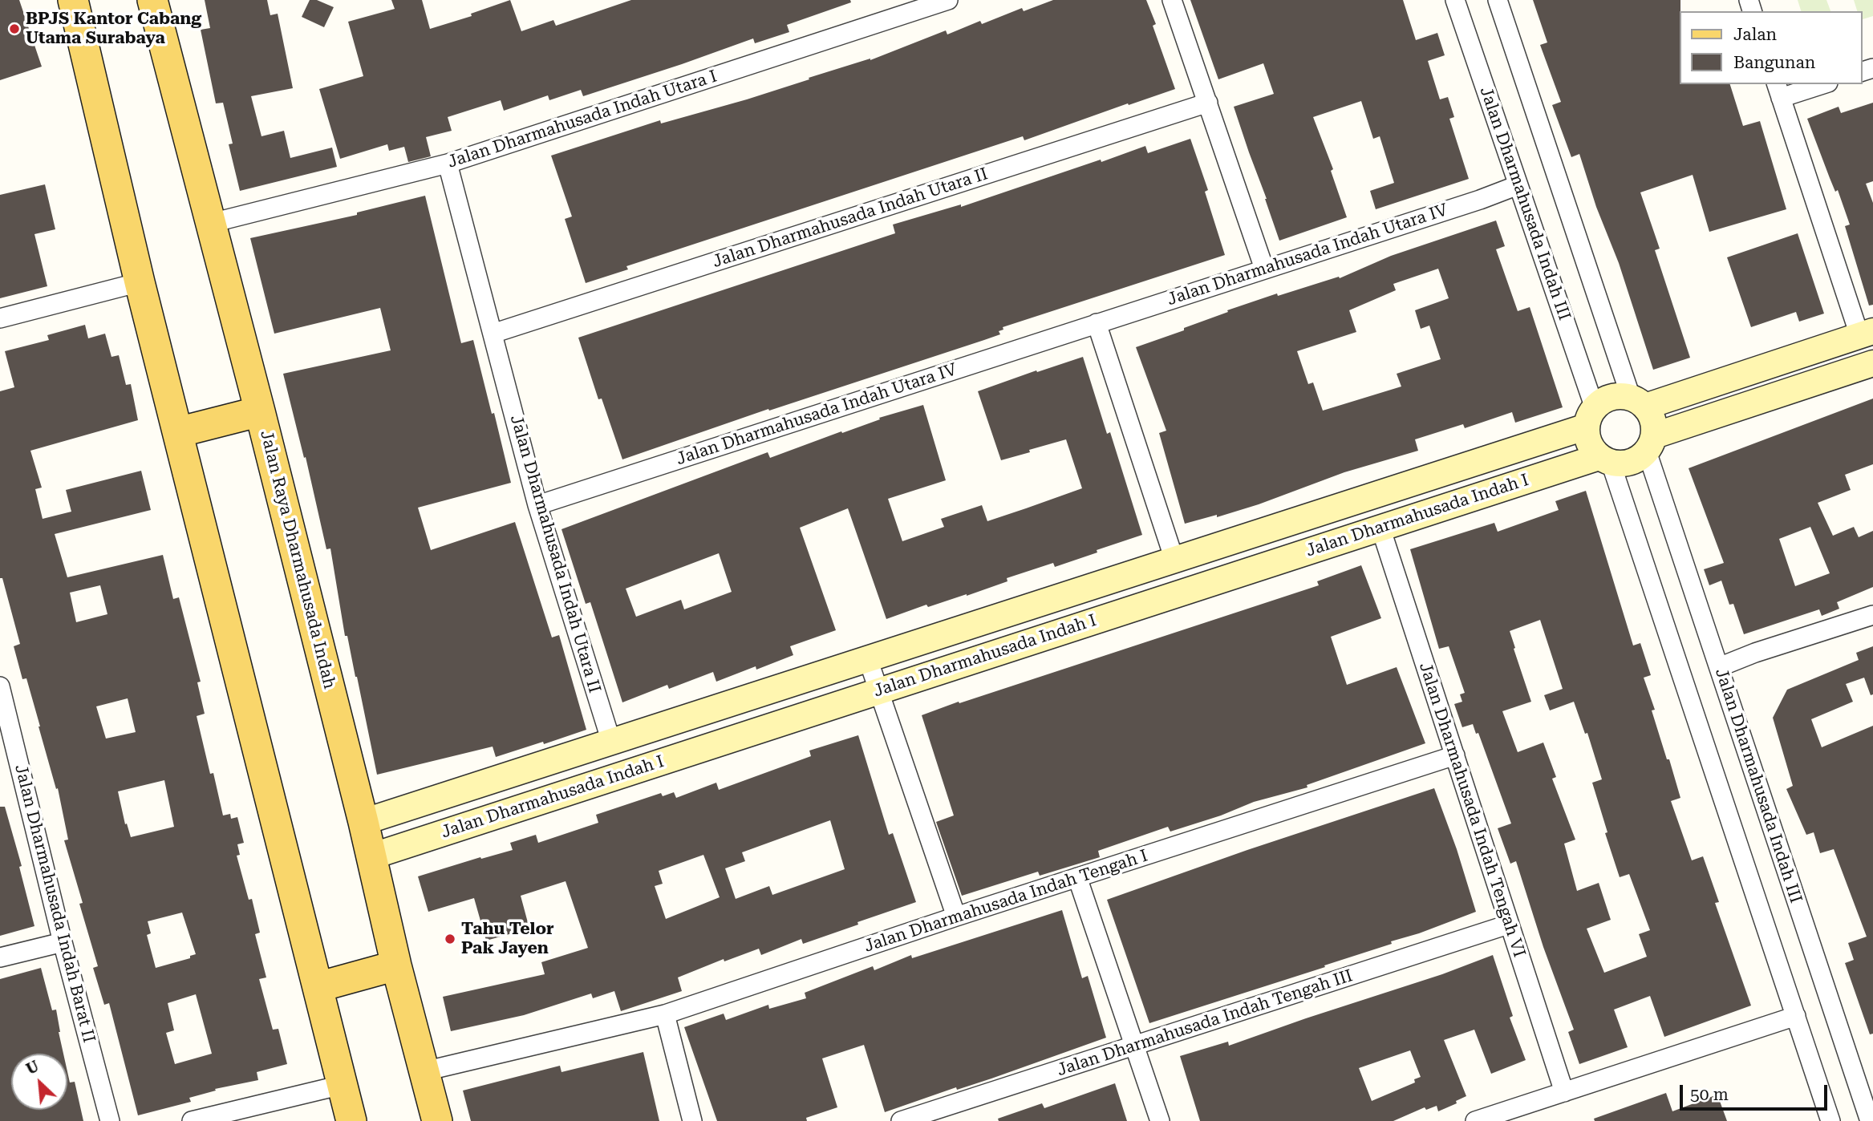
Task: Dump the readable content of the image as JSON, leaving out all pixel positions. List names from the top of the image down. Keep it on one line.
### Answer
{"streets":{"main road":["Jalan Dharmahusada Indah I","Jalan Raya Dharmahusada Indah"],"street":["Jalan Dharmahusada Indah Utara I","Jalan Dharmahusada Indah III","Jalan Dharmahusada Indah Utara II","Jalan Dharmahusada Indah Utara IV","Jalan Dharmahusada Indah Tengah VI","Jalan Dharmahusada Indah Tengah I","Jalan Dharmahusada Indah Barat II","Jalan Dharmahusada Indah Tengah III"]},"crossings":[["Jalan Dharmahusada Indah Utara I","Jalan Dharmahusada Indah Utara II"],["Jalan Dharmahusada Indah Utara I","Jalan Raya Dharmahusada Indah"],["Jalan Dharmahusada Indah III","Jalan Dharmahusada Indah Utara IV"],["Jalan Dharmahusada Indah III","Jalan Dharmahusada Indah I"],["Jalan Dharmahusada Indah Utara II","Jalan Dharmahusada Indah Utara IV"],["Jalan Dharmahusada Indah Utara II","Jalan Dharmahusada Indah I"],["Jalan Dharmahusada Indah I","Jalan Raya Dharmahusada Indah"],["Jalan Dharmahusada Indah I","Jalan Dharmahusada Indah Tengah VI"],["Jalan Raya Dharmahusada Indah","Jalan Dharmahusada Indah Tengah I"],["Jalan Dharmahusada Indah Tengah VI","Jalan Dharmahusada Indah Tengah I"],["Jalan Dharmahusada Indah Tengah VI","Jalan Dharmahusada Indah Tengah III"]],"places":["BPJS Kantor Cabang Utama Surabaya","Tahu Telor Pak Jayen"],"legend":["Jalan","Bangunan"],"scale_bar":"50 m","north":"top left"}
